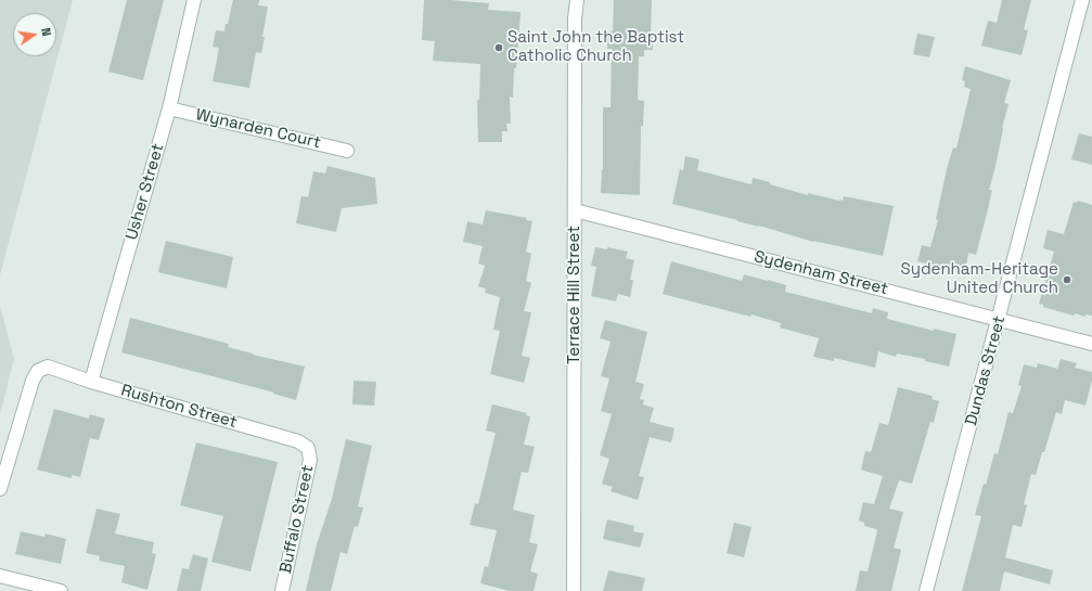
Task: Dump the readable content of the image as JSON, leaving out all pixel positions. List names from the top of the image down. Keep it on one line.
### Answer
{"streets":{"street":["Wynarden Court","Usher Street","Sydenham Street","Terrace Hill Street","Dundas Street","Rushton Street","Buffalo Street"]},"crossings":[["Wynarden Court","Usher Street"],["Usher Street","Rushton Street"],["Sydenham Street","Terrace Hill Street"],["Sydenham Street","Dundas Street"],["Rushton Street","Buffalo Street"]],"places":["Saint John the Baptist Catholic Church","Sydenham-Heritage United Church"],"north":"right"}
